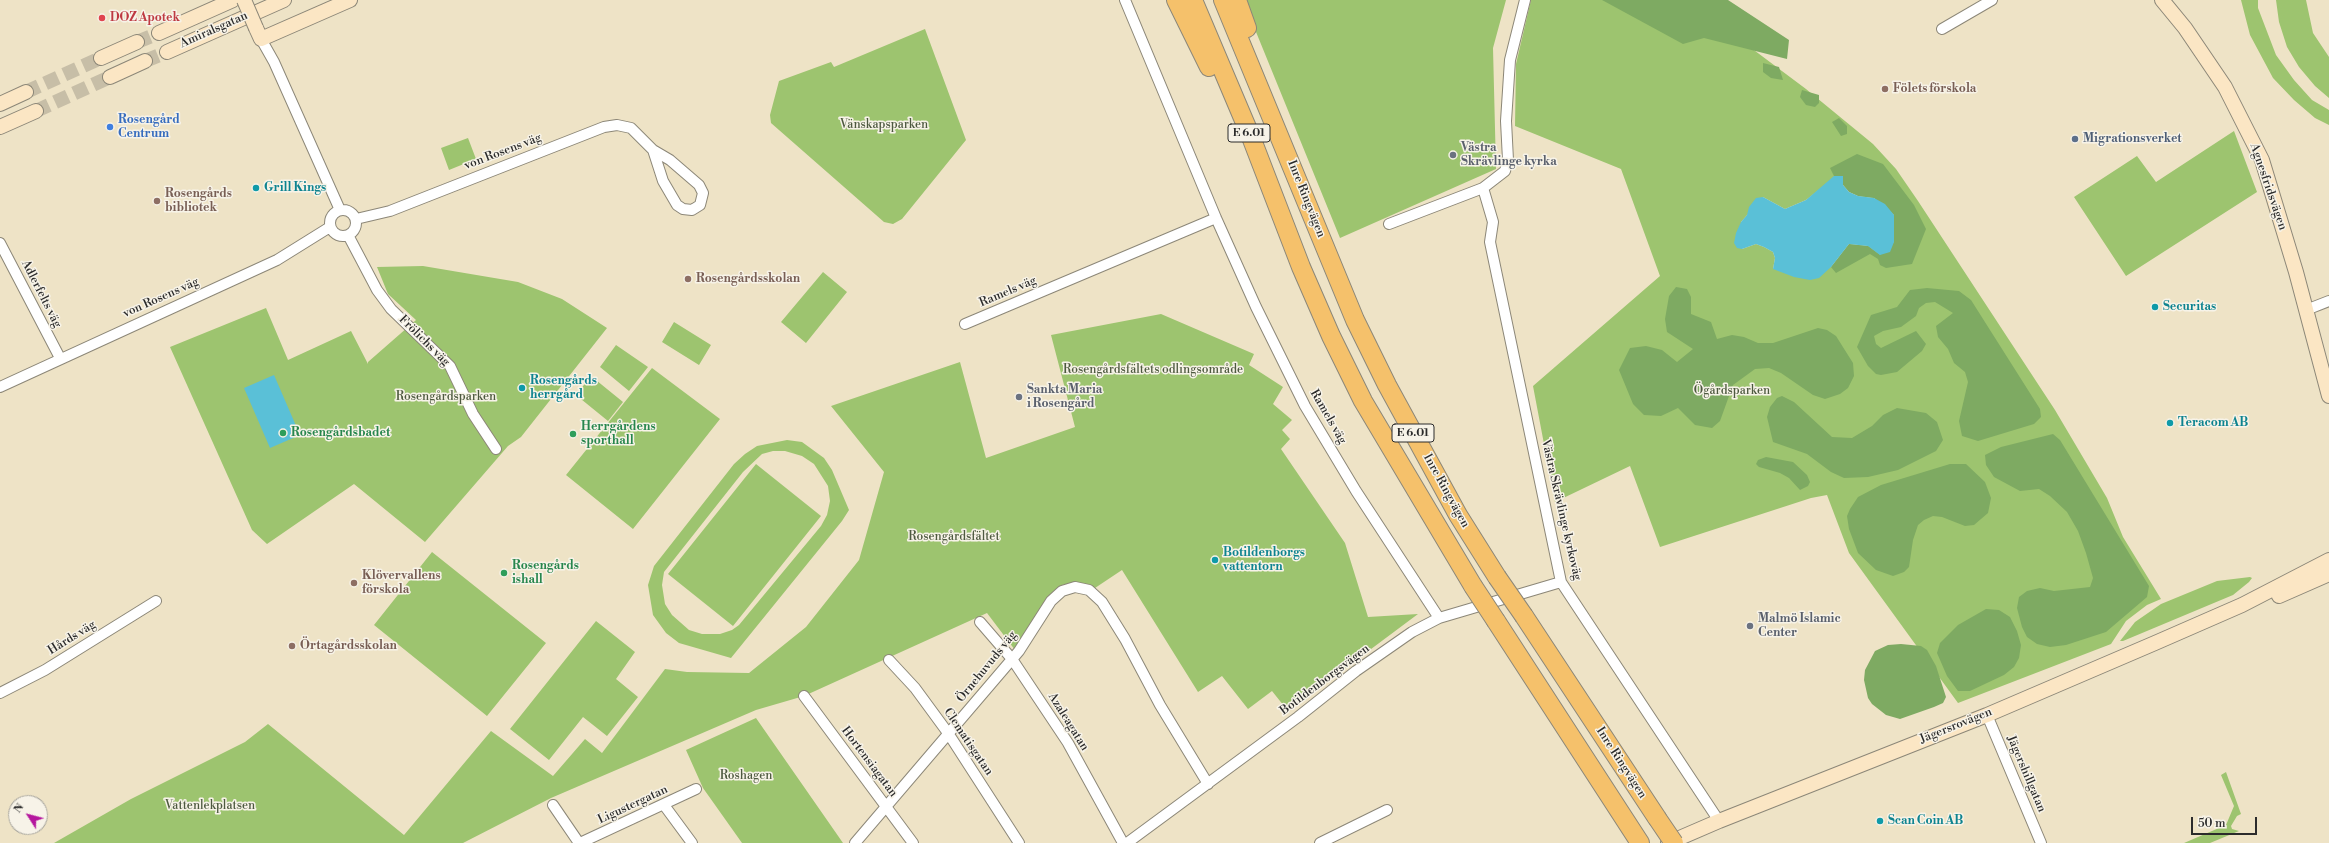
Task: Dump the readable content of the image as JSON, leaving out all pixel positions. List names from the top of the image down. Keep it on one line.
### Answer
{"streets":{"highway":["E 6.01","Inre Ringvägen"],"main road":["Amiralsgatan","Agnesfridsvägen","Jägersrovägen"],"street":["von Rosens väg","Ramels väg","Adlerfelts väg","Frölichs väg","Västra Skrävlinge kyrkoväg","Hårds väg","Örnehuvuds väg","Botildenborgsvägen","Azaleagatan","Clematisgatan","Hortensiagatan","Jägershillgatan","Ligustergatan"]},"crossings":[["von Rosens väg","Adlerfelts väg"],["von Rosens väg","Frölichs väg"],["Ramels väg","Botildenborgsvägen"],["Västra Skrävlinge kyrkoväg","Botildenborgsvägen"],["Västra Skrävlinge kyrkoväg","Jägersrovägen"],["Örnehuvuds väg","Botildenborgsvägen"],["Örnehuvuds väg","Azaleagatan"],["Örnehuvuds väg","Clematisgatan"],["Örnehuvuds väg","Hortensiagatan"],["Jägersrovägen","Jägershillgatan"]],"parks":["Vänskapsparken","Rosengårdsfältets odlingsområde","Ögårdsparken","Rosengårdsparken","Rosengårdsfältet","Roshagen","Vattenlekplatsen"],"places":["DOZ Apotek","Fölets förskola","Rosengård Centrum","Migrationsverket","Västra Skrävlinge kyrka","Grill Kings","Rosengårds bibliotek","Rosengårdsskolan","Securitas","Rosengårds herrgård","Sankta Maria i Rosengård","Teracom AB","Rosengårdsbadet","Herrgårdens sporthall","Botildenborgs vattentorn","Rosengårds ishall","Klövervallens förskola","Malmö Islamic Center","Örtagårdsskolan","Scan Coin AB"],"scale_bar":"50 m","north":"top left"}
